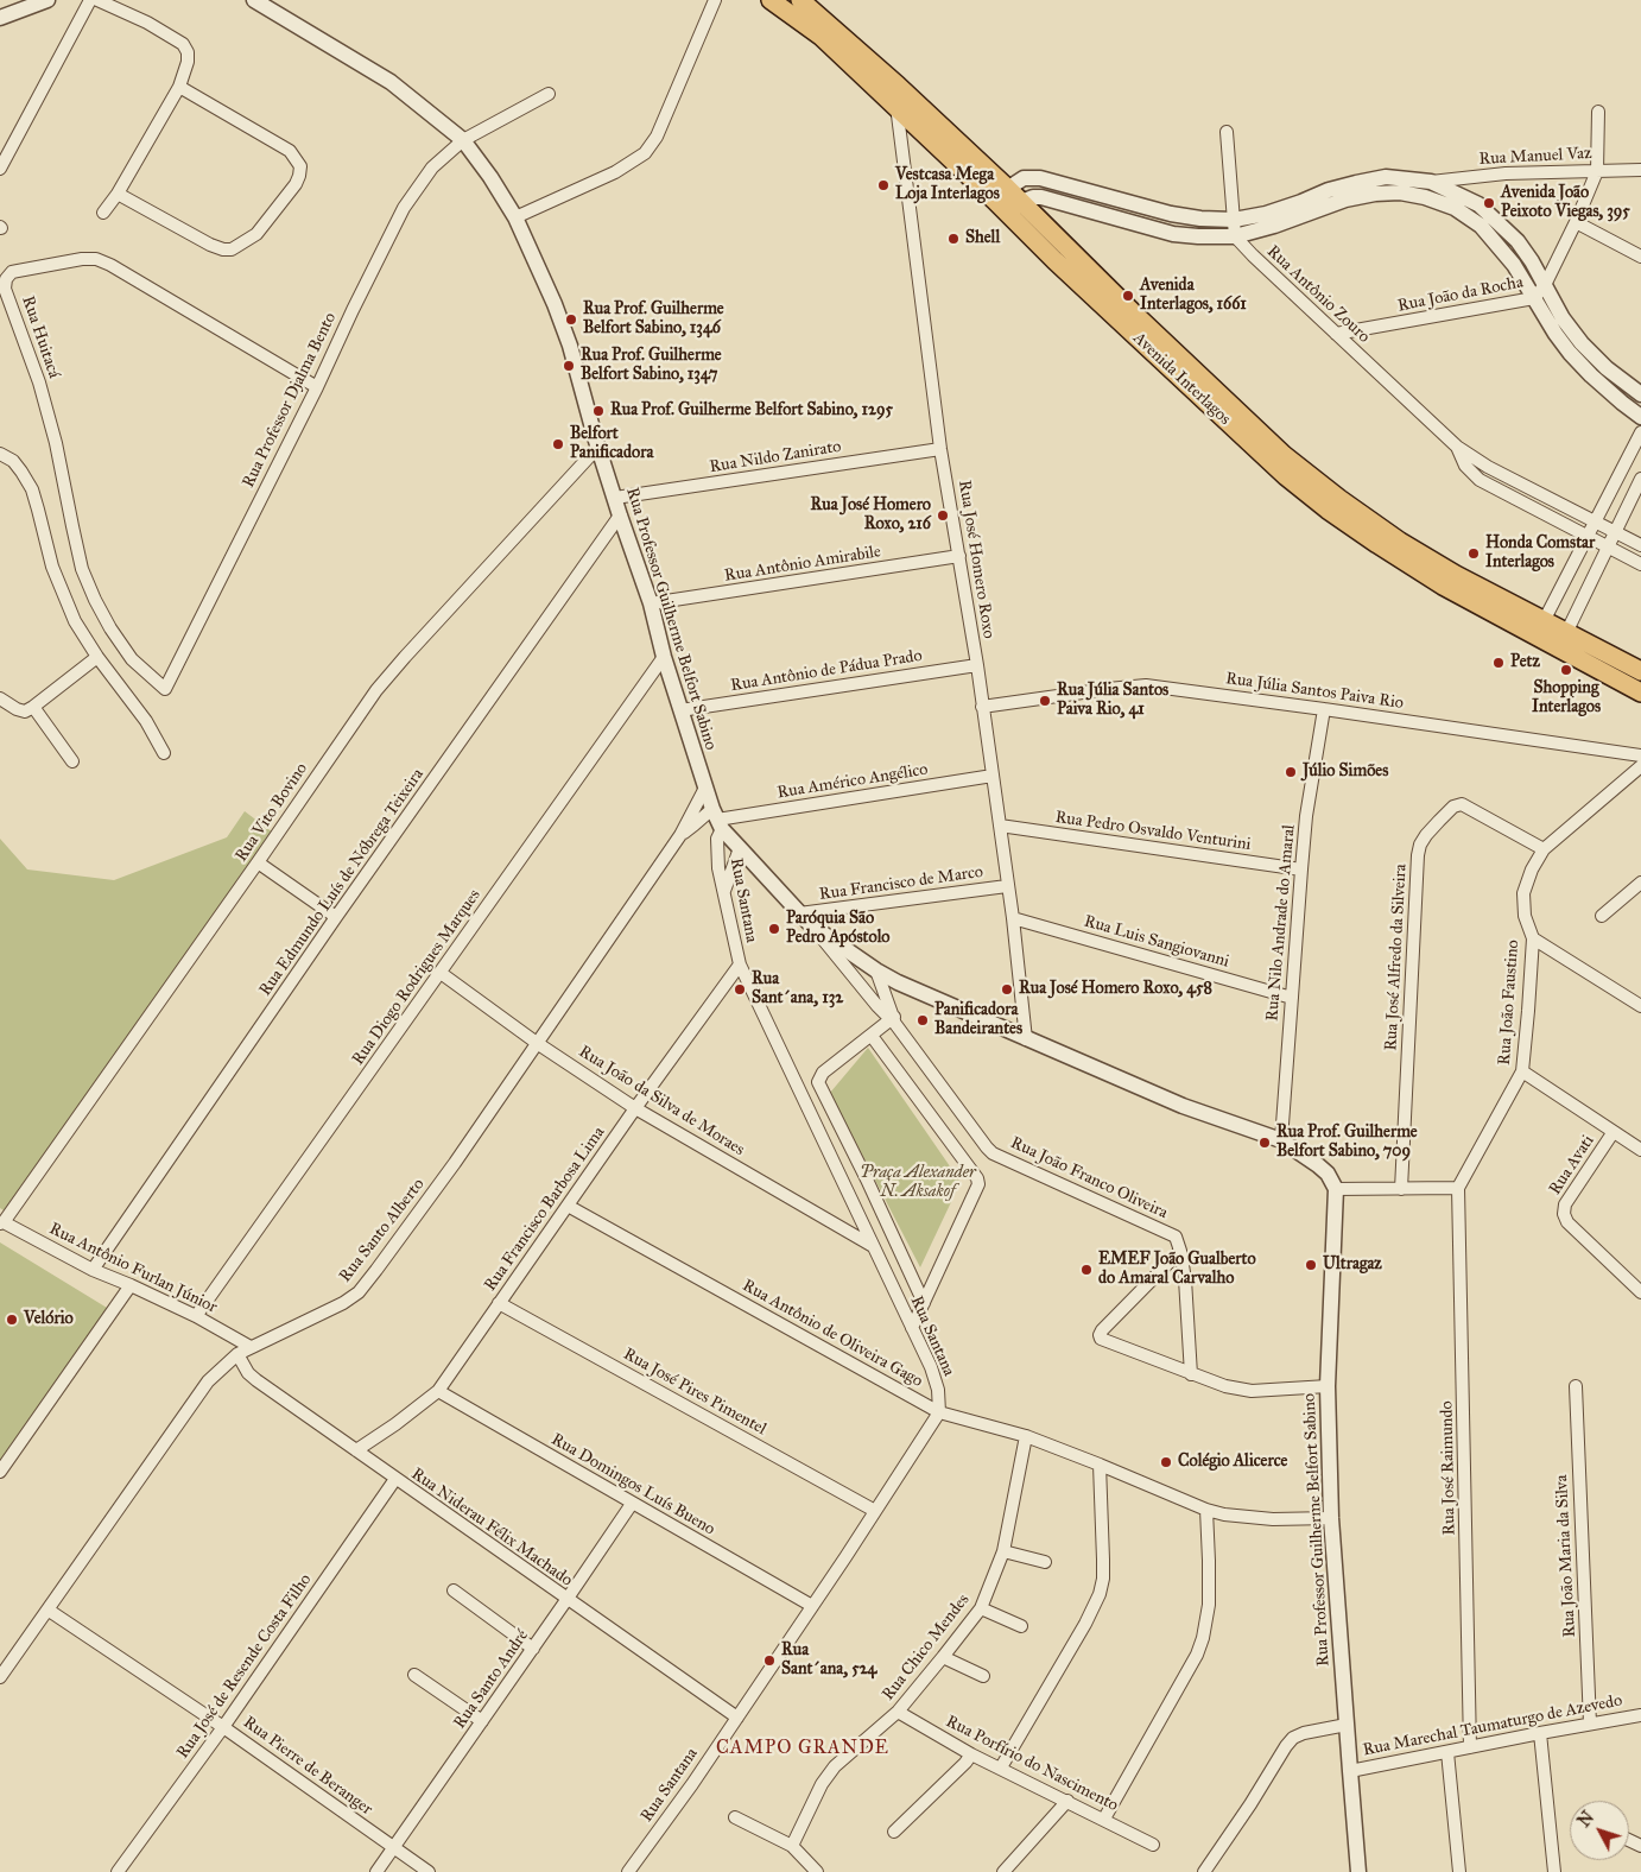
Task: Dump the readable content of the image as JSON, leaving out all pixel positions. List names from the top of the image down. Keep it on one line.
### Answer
{"streets":{"main road":["Avenida Interlagos"],"street":["Rua Manuel Vaz","Rua Antônio Zouro","Rua João da Rocha","Rua Huitacá","Rua Professor Djalma Bento","Rua Nildo Zanirato","Rua José Homero Roxo","Rua Antônio Amirabile","Rua Professor Guilherme Belfort Sabino","Rua Antônio de Pádua Prado","Rua Júlia Santos Paiva Rio","Rua Américo Angélico","Rua Vito Bovino","Rua Pedro Osvaldo Venturini","Rua Edmundo Luís de Nóbrega Teixeira","Rua Francisco de Marco","Rua Santana","Rua Nilo Andrade do Amaral","Rua Luis Sangiovanni","Rua José Alfredo da Silveira","Rua Diogo Rodrigues Marques","Rua João Faustino","Rua João da Silva de Moraes","Rua Avati","Rua João Franco Oliveira","Rua Francisco Barbosa Lima","Rua Santo Alberto","Rua Antônio Furlan Júnior","Rua Antônio de Oliveira Gago","Rua José Pires Pimentel","Rua José Raimundo","Rua Domingos Luís Bueno","Rua Niderau Félix Machado","Rua João Maria da Silva","Rua Chico Mendes","Rua José de Resende Costa Filho","Rua Santo André","Rua Marechal Taumaturgo de Azevedo","Rua Porfírio do Nascimento","Rua Pierre de Beranger"]},"crossings":[["Rua Manuel Vaz","Rua João da Rocha"],["Rua Antônio Zouro","Rua João da Rocha"],["Rua Huitacá","Rua Professor Djalma Bento"],["Avenida Interlagos","Rua José Homero Roxo"],["Rua Professor Djalma Bento","Rua Professor Guilherme Belfort Sabino"],["Rua Nildo Zanirato","Rua José Homero Roxo"],["Rua Nildo Zanirato","Rua Professor Guilherme Belfort Sabino"],["Rua José Homero Roxo","Rua Antônio Amirabile"],["Rua José Homero Roxo","Rua Antônio de Pádua Prado"],["Rua José Homero Roxo","Rua Júlia Santos Paiva Rio"],["Rua José Homero Roxo","Rua Américo Angélico"],["Rua José Homero Roxo","Rua Pedro Osvaldo Venturini"],["Rua José Homero Roxo","Rua Francisco de Marco"],["Rua José Homero Roxo","Rua Luis Sangiovanni"],["Rua Antônio Amirabile","Rua Professor Guilherme Belfort Sabino"],["Rua Professor Guilherme Belfort Sabino","Rua Antônio de Pádua Prado"],["Rua Professor Guilherme Belfort Sabino","Rua Américo Angélico"],["Rua Professor Guilherme Belfort Sabino","Rua Vito Bovino"],["Rua Professor Guilherme Belfort Sabino","Rua Edmundo Luís de Nóbrega Teixeira"],["Rua Professor Guilherme Belfort Sabino","Rua Santana"],["Rua Professor Guilherme Belfort Sabino","Rua Diogo Rodrigues Marques"],["Rua Professor Guilherme Belfort Sabino","Rua Santo Alberto"],["Rua Professor Guilherme Belfort Sabino","Rua Antônio de Oliveira Gago"],["Rua Professor Guilherme Belfort Sabino","Rua Marechal Taumaturgo de Azevedo"],["Rua Júlia Santos Paiva Rio","Rua Nilo Andrade do Amaral"],["Rua Américo Angélico","Rua Santana"],["Rua Américo Angélico","Rua Santo Alberto"],["Rua Vito Bovino","Rua Antônio Furlan Júnior"],["Rua Pedro Osvaldo Venturini","Rua Nilo Andrade do Amaral"],["Rua Edmundo Luís de Nóbrega Teixeira","Rua Antônio Furlan Júnior"],["Rua Santana","Rua João da Silva de Moraes"],["Rua Santana","Rua Francisco Barbosa Lima"],["Rua Santana","Rua Santo Alberto"],["Rua Santana","Rua Antônio de Oliveira Gago"],["Rua Santana","Rua José Pires Pimentel"],["Rua Santana","Rua Domingos Luís Bueno"],["Rua Santana","Rua Niderau Félix Machado"],["Rua Nilo Andrade do Amaral","Rua Luis Sangiovanni"],["Rua José Alfredo da Silveira","Rua João Faustino"],["Rua Diogo Rodrigues Marques","Rua João da Silva de Moraes"],["Rua Diogo Rodrigues Marques","Rua Antônio Furlan Júnior"],["Rua João Faustino","Rua José Raimundo"],["Rua João da Silva de Moraes","Rua Francisco Barbosa Lima"],["Rua João da Silva de Moraes","Rua Santo Alberto"],["Rua Francisco Barbosa Lima","Rua Antônio de Oliveira Gago"],["Rua Francisco Barbosa Lima","Rua José Pires Pimentel"],["Rua Francisco Barbosa Lima","Rua Domingos Luís Bueno"],["Rua Francisco Barbosa Lima","Rua Niderau Félix Machado"],["Rua Santo Alberto","Rua Antônio Furlan Júnior"],["Rua Santo Alberto","Rua Niderau Félix Machado"],["Rua Santo Alberto","Rua Pierre de Beranger"],["Rua Antônio de Oliveira Gago","Rua Chico Mendes"],["Rua José Raimundo","Rua Marechal Taumaturgo de Azevedo"],["Rua Domingos Luís Bueno","Rua Santo André"],["Rua Niderau Félix Machado","Rua José de Resende Costa Filho"],["Rua Niderau Félix Machado","Rua Santo André"],["Rua João Maria da Silva","Rua Marechal Taumaturgo de Azevedo"],["Rua Chico Mendes","Rua Porfírio do Nascimento"],["Rua José de Resende Costa Filho","Rua Pierre de Beranger"],["Rua Santo André","Rua Pierre de Beranger"]],"districts":["CAMPO GRANDE"],"parks":["Praça Alexander N. Aksakof"],"places":["Vestcasa Mega Loja Interlagos","Avenida João Peixoto Viegas, 395","Shell","Avenida Interlagos, 1661","Rua Prof. Guilherme Belfort Sabino, 1346","Rua Prof. Guilherme Belfort Sabino, 1347","Rua Prof. Guilherme Belfort Sabino, 1295","Belfort Panificadora","Rua José Homero Roxo, 216","Honda Comstar Interlagos","Petz","Shopping Interlagos","Rua Júlia Santos Paiva Rio, 41","Júlio Simões","Paróquia São Pedro Apóstolo","Rua Sant´ana, 132","Rua José Homero Roxo, 458","Panificadora Bandeirantes","Rua Prof. Guilherme Belfort Sabino, 709","Ultragaz","EMEF João Gualberto do Amaral Carvalho","Velório","Colégio Alicerce","Rua Sant´ana, 524"],"north":"top left"}
